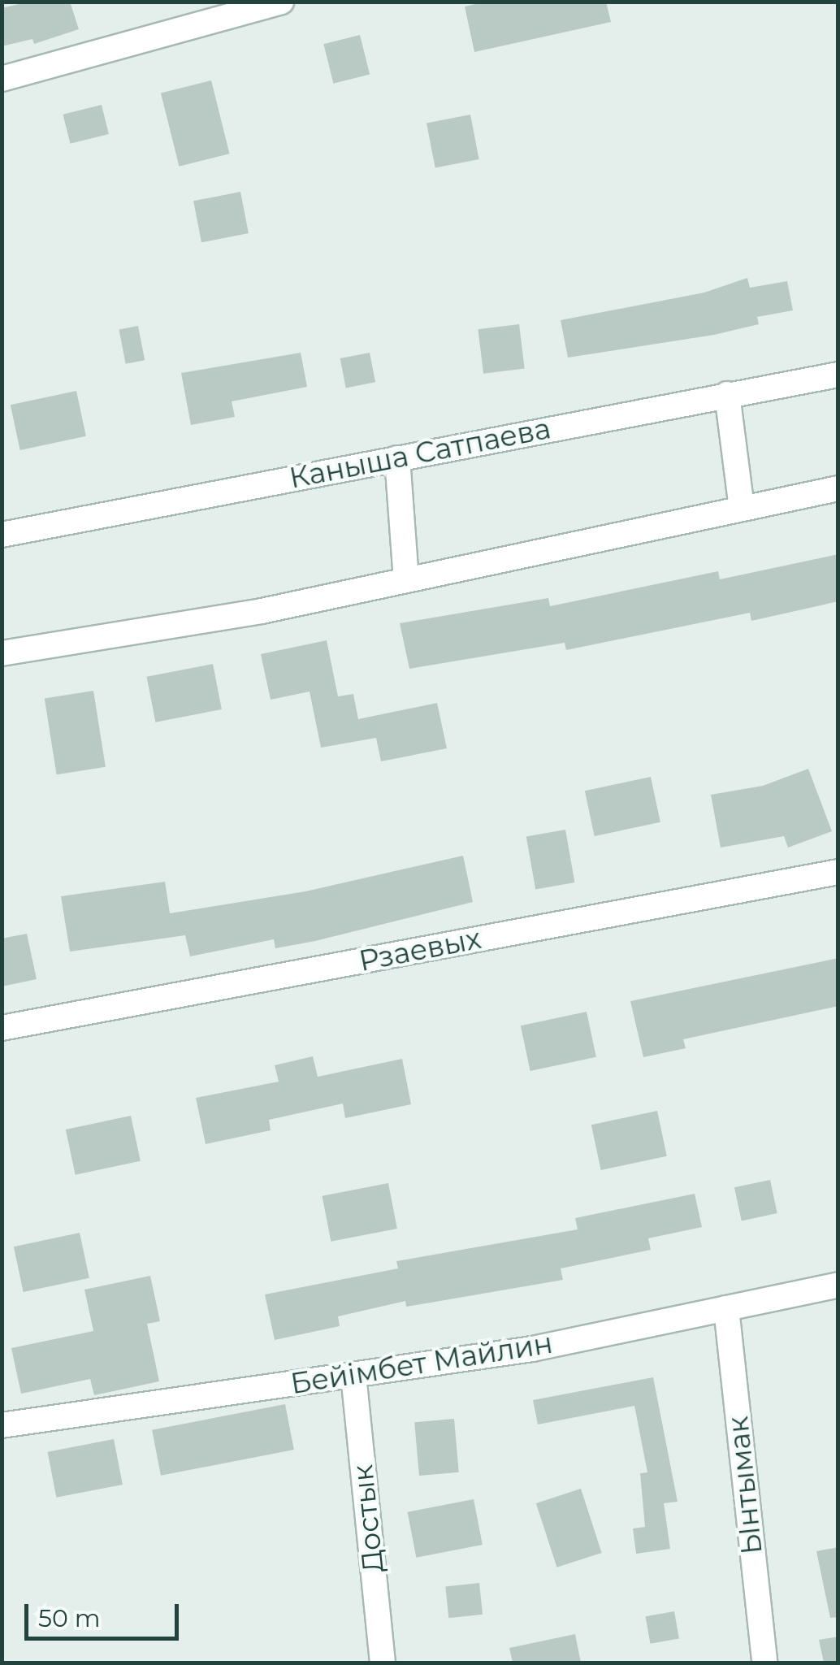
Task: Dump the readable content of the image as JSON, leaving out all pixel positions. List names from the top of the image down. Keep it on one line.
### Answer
{"streets":{"street":["Каныша Сатпаева","Рзаевых","Бейімбет Майлин","Ынтымак","Достык"]},"crossings":[["Бейімбет Майлин","Ынтымак"],["Бейімбет Майлин","Достык"]],"scale_bar":"50 m"}
